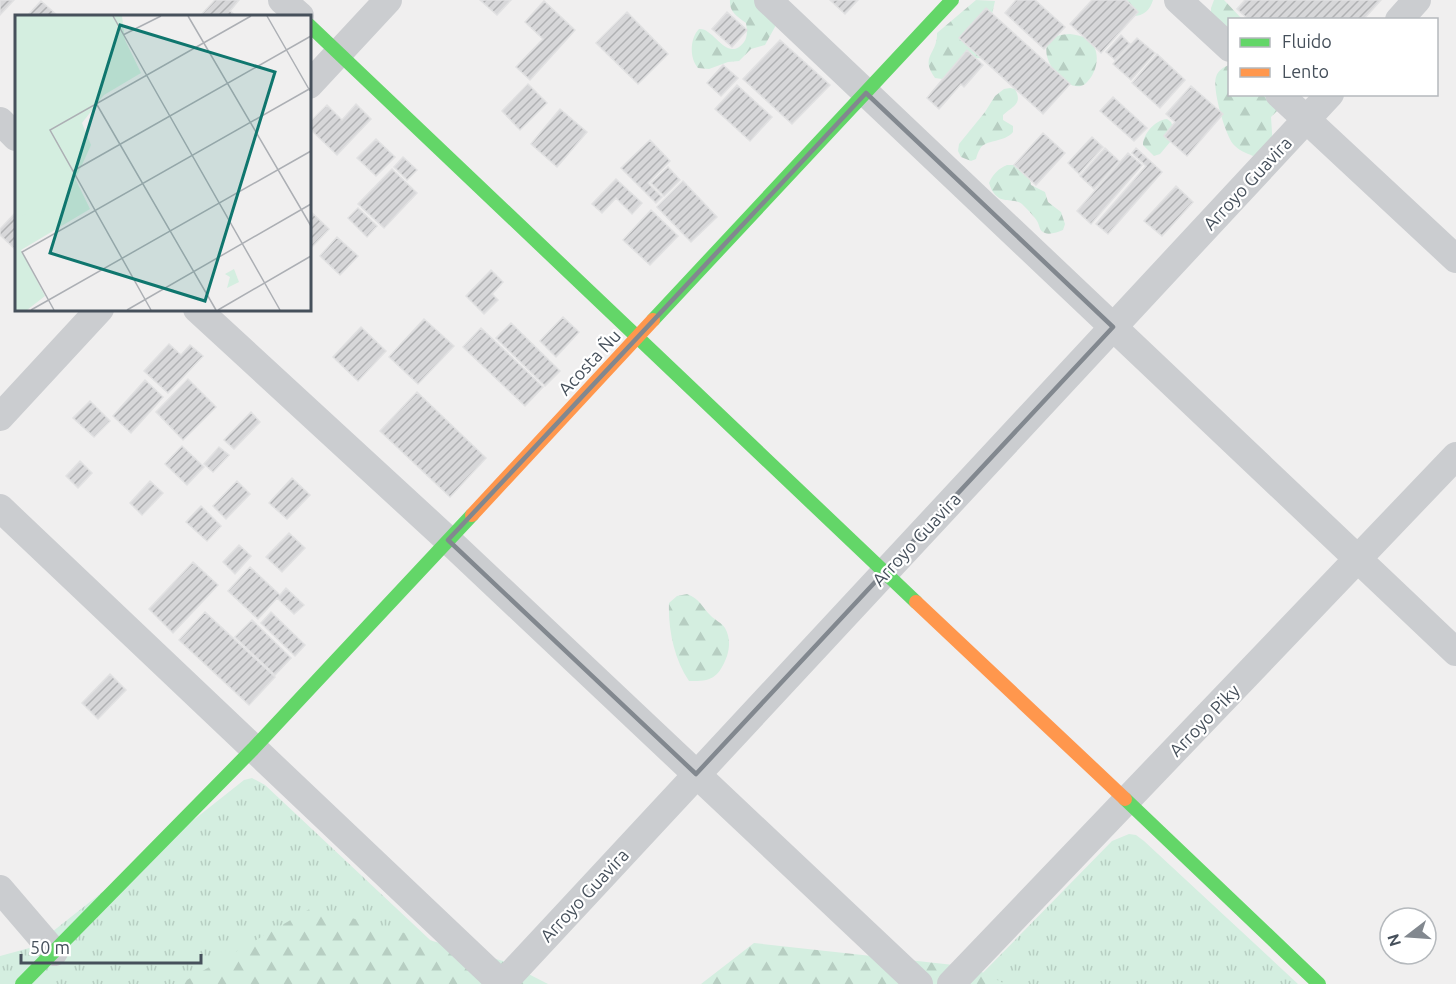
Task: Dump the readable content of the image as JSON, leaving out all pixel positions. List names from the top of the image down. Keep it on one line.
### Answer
{"streets":{"street":["Arroyo Guavira","Acosta Ñu","Arroyo Piky"]},"legend":["Fluido","Lento"],"scale_bar":"50 m","north":"left"}
